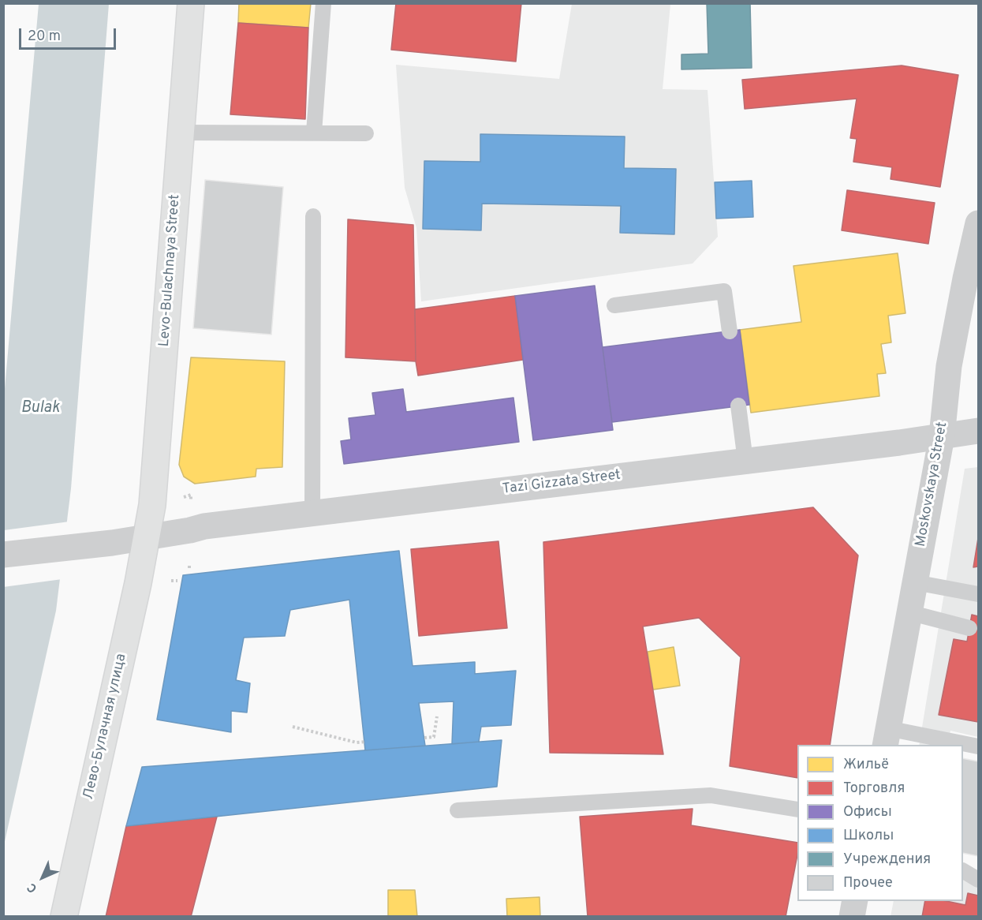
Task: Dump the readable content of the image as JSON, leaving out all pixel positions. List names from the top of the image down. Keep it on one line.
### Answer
{"streets":{"main road":["Levo-Bulachnaya Street","Лево-Булачная улица"],"street":["Tazi Gizzata Street","Moskovskaya Street"]},"crossings":[["Levo-Bulachnaya Street","Tazi Gizzata Street"],["Levo-Bulachnaya Street","Лево-Булачная улица"],["Tazi Gizzata Street","Moskovskaya Street"],["Tazi Gizzata Street","Лево-Булачная улица"]],"water":["Bulak"],"legend":["Жильё","Торговля","Офисы","Школы","Учреждения","Прочее"],"scale_bar":"20 m","north":"bottom left"}
